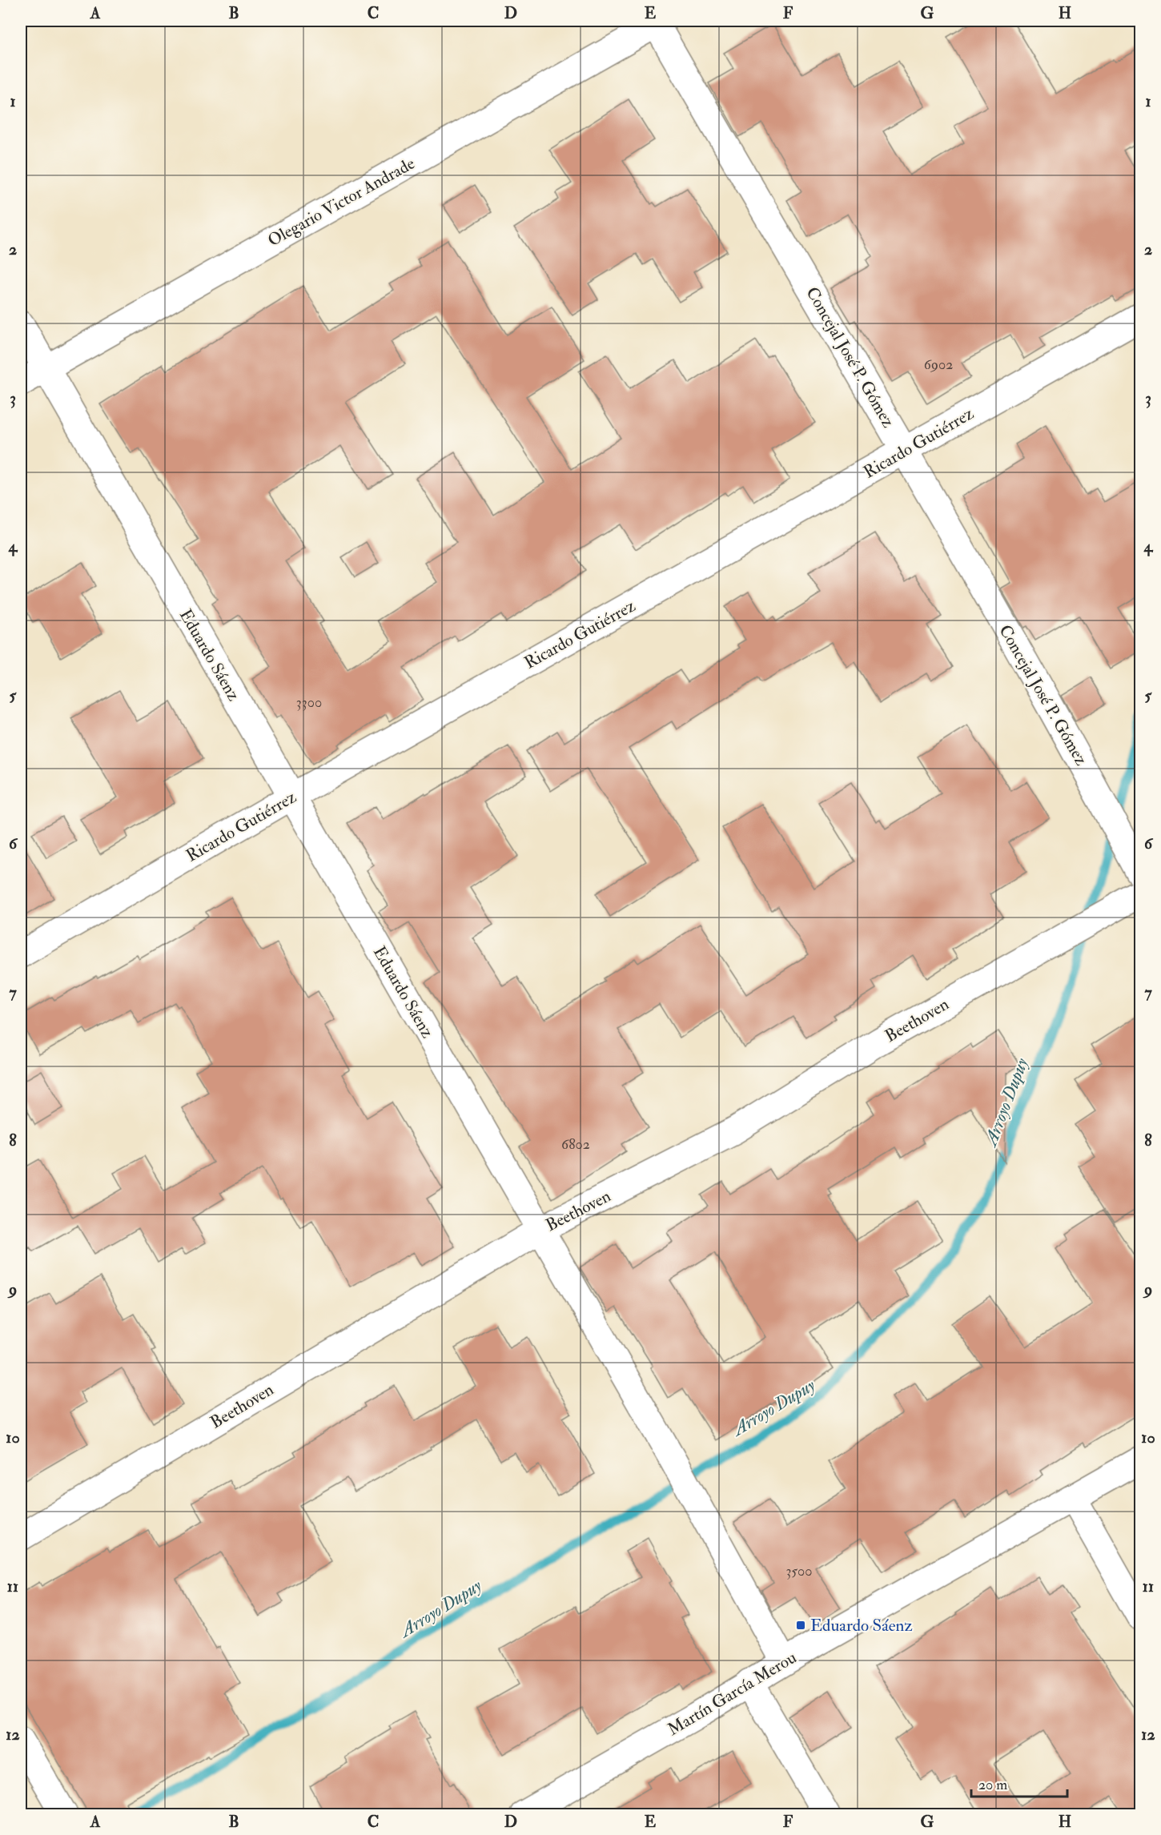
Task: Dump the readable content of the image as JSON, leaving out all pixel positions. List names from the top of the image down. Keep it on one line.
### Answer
{"streets":{"street":["Olegario Victor Andrade","Concejal José P. Gómez","Ricardo Gutiérrez","Eduardo Sáenz","Beethoven","Martín García Merou"]},"crossings":[["Olegario Victor Andrade","Concejal José P. Gómez"],["Olegario Victor Andrade","Eduardo Sáenz"],["Concejal José P. Gómez","Ricardo Gutiérrez"],["Ricardo Gutiérrez","Eduardo Sáenz"],["Eduardo Sáenz","Beethoven"],["Eduardo Sáenz","Martín García Merou"]],"water":["Arroyo Dupuy"],"places":{"transit":["Eduardo Sáenz"]},"house_numbers":["6902","3300","6802","3500"],"scale_bar":"20 m","grid":{"columns":["A","B","C","D","E","F","G","H"],"rows":["1","2","3","4","5","6","7","8","9","10","11","12"]}}
